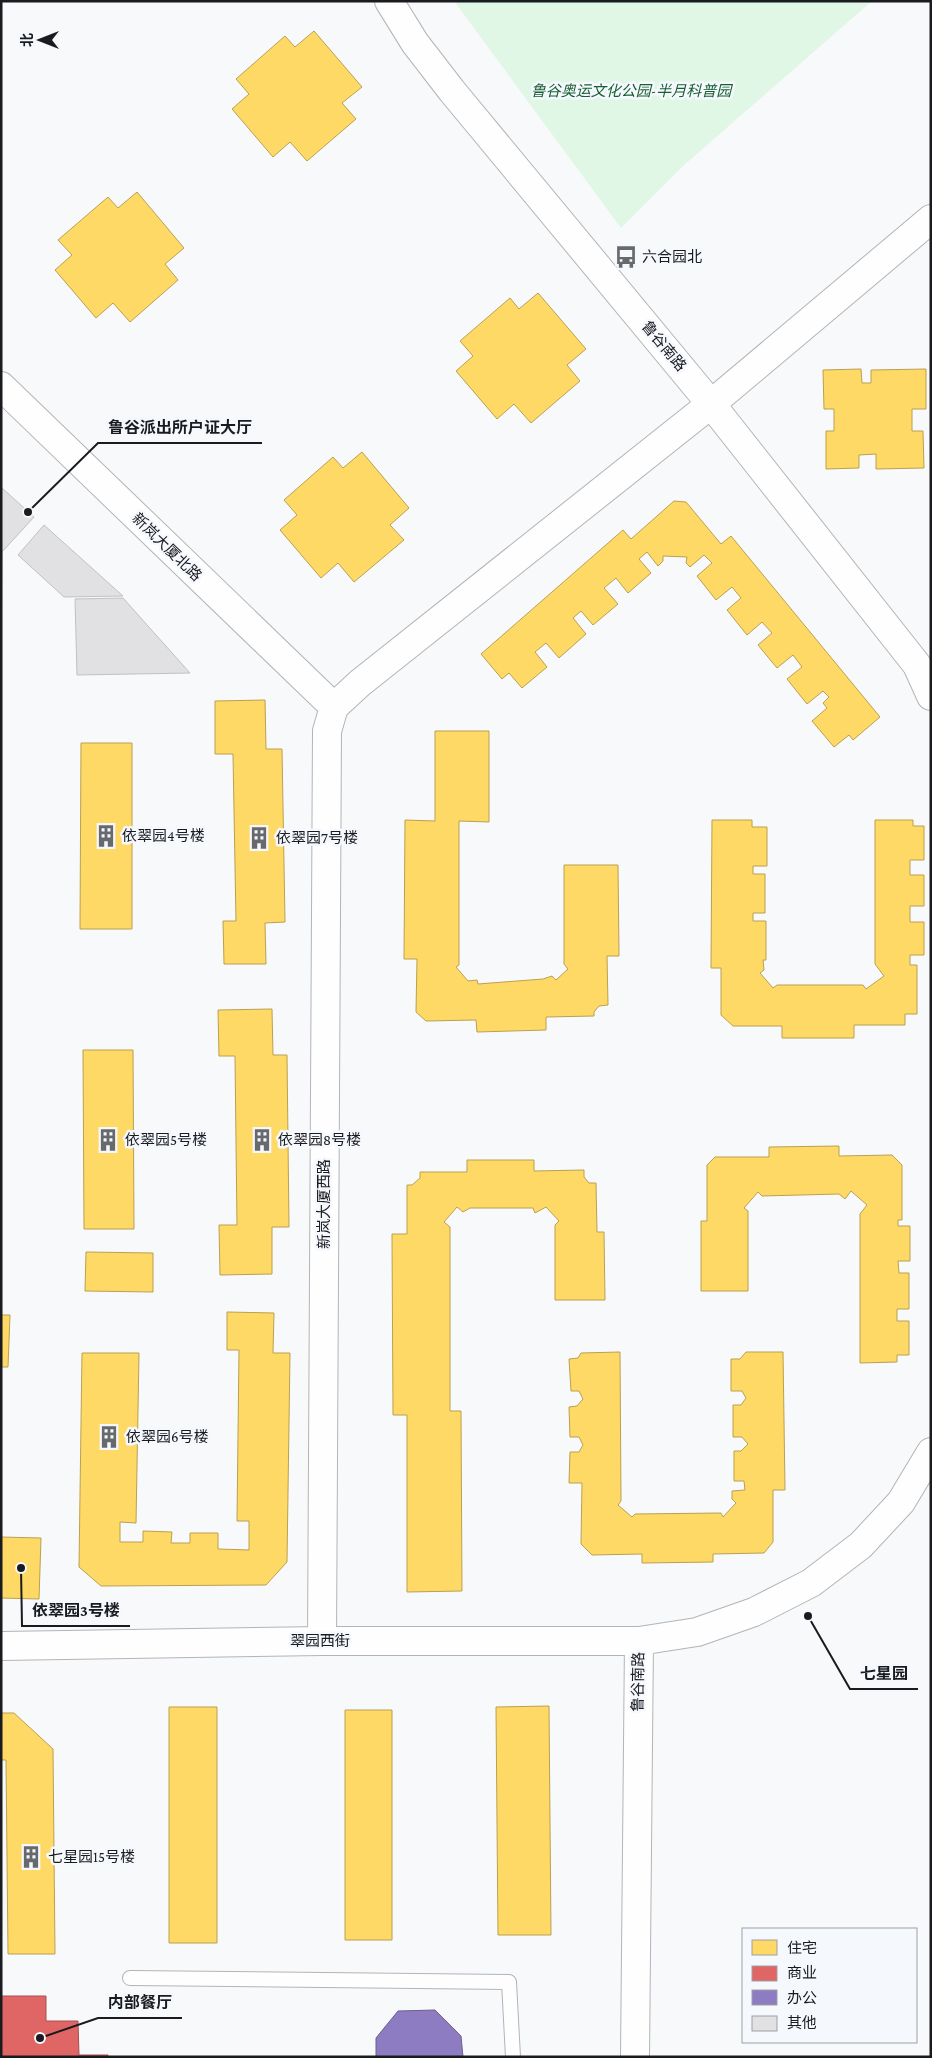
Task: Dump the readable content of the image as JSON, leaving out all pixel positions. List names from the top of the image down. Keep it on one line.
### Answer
{"streets":{"street":["鲁谷南路","新岚大厦北路","新岚大厦西路","翠园西街"]},"crossings":[["鲁谷南路","翠园西街"],["新岚大厦北路","新岚大厦西路"],["新岚大厦西路","翠园西街"]],"parks":["鲁谷奥运文化公园-半月科普园"],"places":{"bus stop":["六合园北"],"other":["鲁谷派出所户证大厅","依翠园3号楼","七星园","内部餐厅"],"building":["依翠园4号楼","依翠园7号楼","依翠园5号楼","依翠园8号楼","依翠园6号楼","七星园15号楼"]},"legend":["住宅","商业","办公","其他"],"north":"left"}
